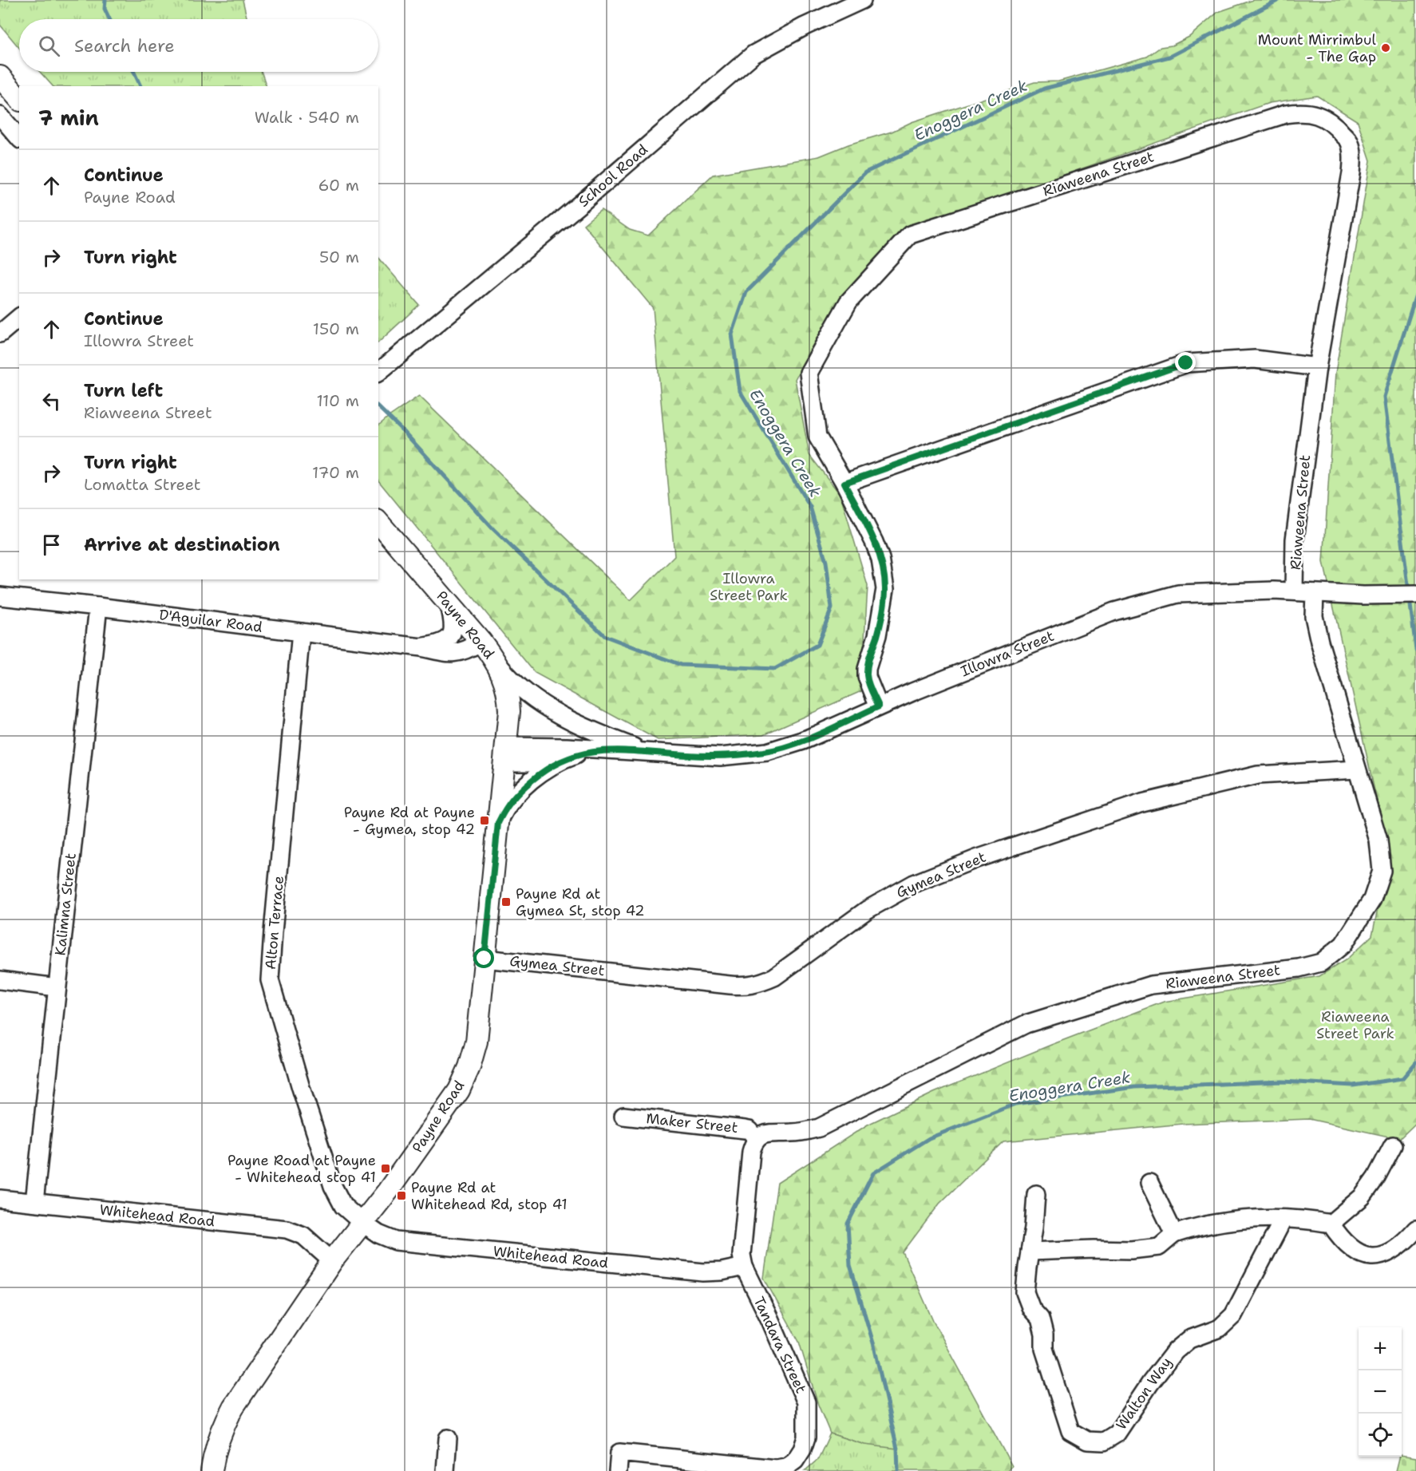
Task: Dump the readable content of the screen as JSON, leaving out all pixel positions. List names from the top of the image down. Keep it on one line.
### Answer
{"streets":{"main road":["Payne Road"],"street":["Riaweena Street","School Road","D'Aguilar Road","Illowra Street","Gymea Street","Kalimna Street","Alton Terrace","Maker Street","Whitehead Road","Tandara Street","Walton Way"]},"crossings":[["Riaweena Street","Illowra Street"],["Riaweena Street","Gymea Street"],["Riaweena Street","Maker Street"],["Riaweena Street","Tandara Street"],["D'Aguilar Road","Payne Road"],["D'Aguilar Road","Kalimna Street"],["D'Aguilar Road","Alton Terrace"],["Payne Road","Illowra Street"],["Payne Road","Gymea Street"],["Payne Road","Alton Terrace"],["Payne Road","Whitehead Road"],["Kalimna Street","Whitehead Road"],["Alton Terrace","Whitehead Road"],["Maker Street","Tandara Street"],["Whitehead Road","Tandara Street"]],"water":["Enoggera Creek"],"parks":["Illowra Street Park","Riaweena Street Park"],"places":{"other":["Mount Mirrimbul - The Gap"],"transit":["Payne Rd at Payne - Gymea, stop 42","Payne Rd at Gymea St, stop 42","Payne Road at Payne - Whitehead stop 41","Payne Rd at Whitehead Rd, stop 41"]},"page":{"search":"Search here","heading":["7 min","Walk · 540 m"],"list":[["Continue","Payne Road","60 m"],["Turn right","50 m"],["Continue","Illowra Street","150 m"],["Turn left","Riaweena Street","110 m"],["Turn right","Lomatta Street","170 m"],"Arrive at destination"],"map_buttons":["+","−"]}}
